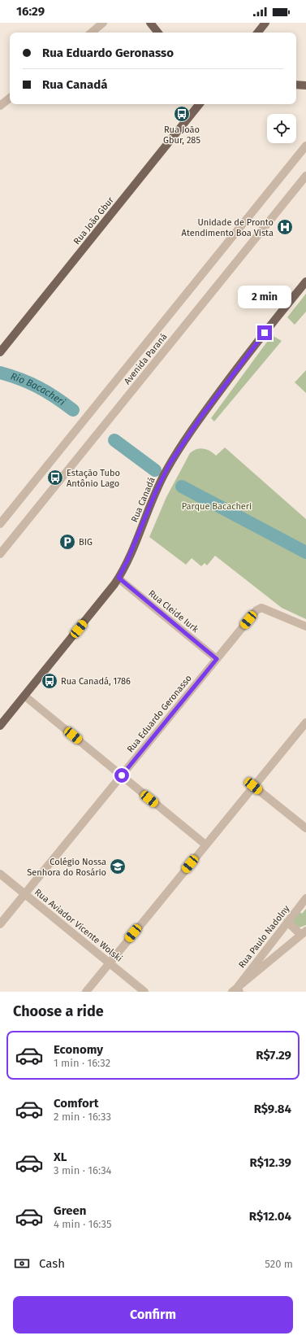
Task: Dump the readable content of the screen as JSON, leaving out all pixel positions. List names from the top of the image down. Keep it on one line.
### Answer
{"streets":{"main road":["Rua João Gbur","Rua Canadá"],"street":["Avenida Paraná","Rua Cleide Iurk","Rua Eduardo Geronasso","Rua Aviador Vicente Wolski","Rua Paulo Nadolny"]},"crossings":[["Rua Canadá","Rua Cleide Iurk"],["Rua Cleide Iurk","Rua Eduardo Geronasso"],["Rua Eduardo Geronasso","Rua Aviador Vicente Wolski"]],"water":["Rio Bacacheri"],"parks":["Parque Bacacheri"],"places":{"bus stop":["Rua João Gbur, 285","Estação Tubo Antônio Lago","Rua Canadá, 1786"],"hospital":["Unidade de Pronto Atendimento Boa Vista"],"parking":["BIG"],"school or university":["Colégio Nossa Senhora do Rosário"]},"page":{"status":"16:29","banner":["Rua Eduardo Geronasso","Rua Canadá"],"bubble":"2 min","heading":"Choose a ride","list":[{"name":"Economy","note":"1 min · 16:32","value":"R$7.29"},{"name":"Comfort","note":"2 min · 16:33","value":"R$9.84"},{"name":"XL","note":"3 min · 16:34","value":"R$12.39"},{"name":"Green","note":"4 min · 16:35","value":"R$12.04"}],"pay":["Cash","520 m"],"buttons":"Confirm"}}
